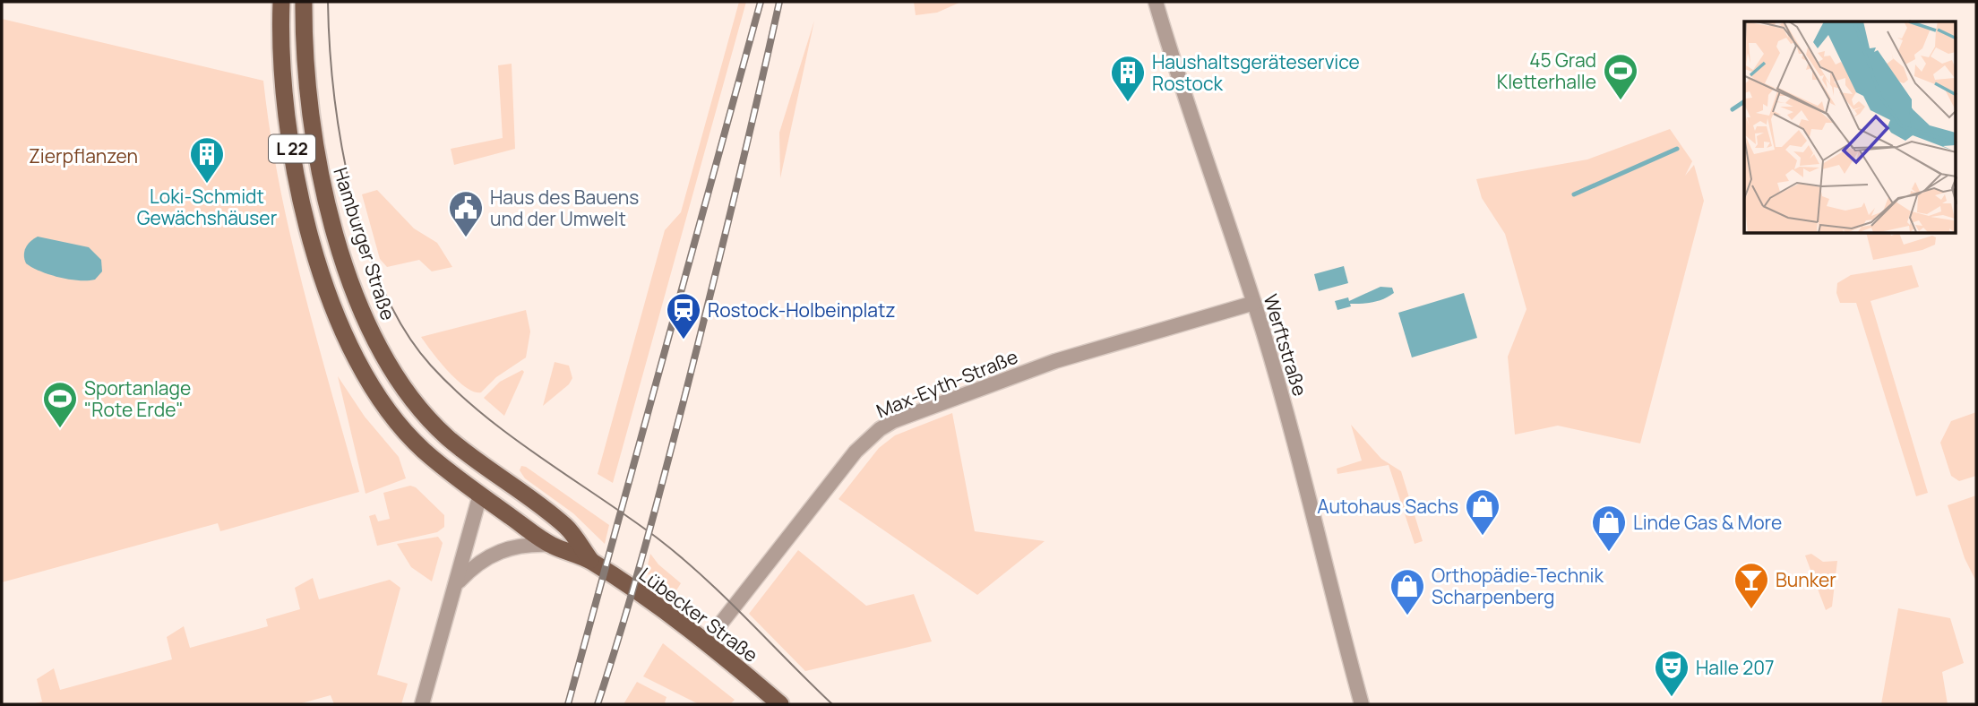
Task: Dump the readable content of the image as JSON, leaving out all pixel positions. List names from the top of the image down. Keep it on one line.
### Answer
{"streets":{"main road":["L 22","Hamburger Straße","Lübecker Straße"],"street":["Werftstraße","Max-Eyth-Straße"]},"crossings":[["L 22","Lübecker Straße"],["Hamburger Straße","Lübecker Straße"],["Werftstraße","Max-Eyth-Straße"],["Max-Eyth-Straße","Lübecker Straße"]],"parks":["Zierpflanzen"],"places":{"sports":["45 Grad Kletterhalle","Sportanlage \"Rote Erde\""],"building":["Haushaltsgeräteservice Rostock","Loki-Schmidt Gewächshäuser"],"public building":["Haus des Bauens und der Umwelt"],"station":["Rostock-Holbeinplatz"],"shop":["Autohaus Sachs","Linde Gas & More","Orthopädie-Technik Scharpenberg"],"bar":["Bunker"],"theatre":["Halle 207"]}}
